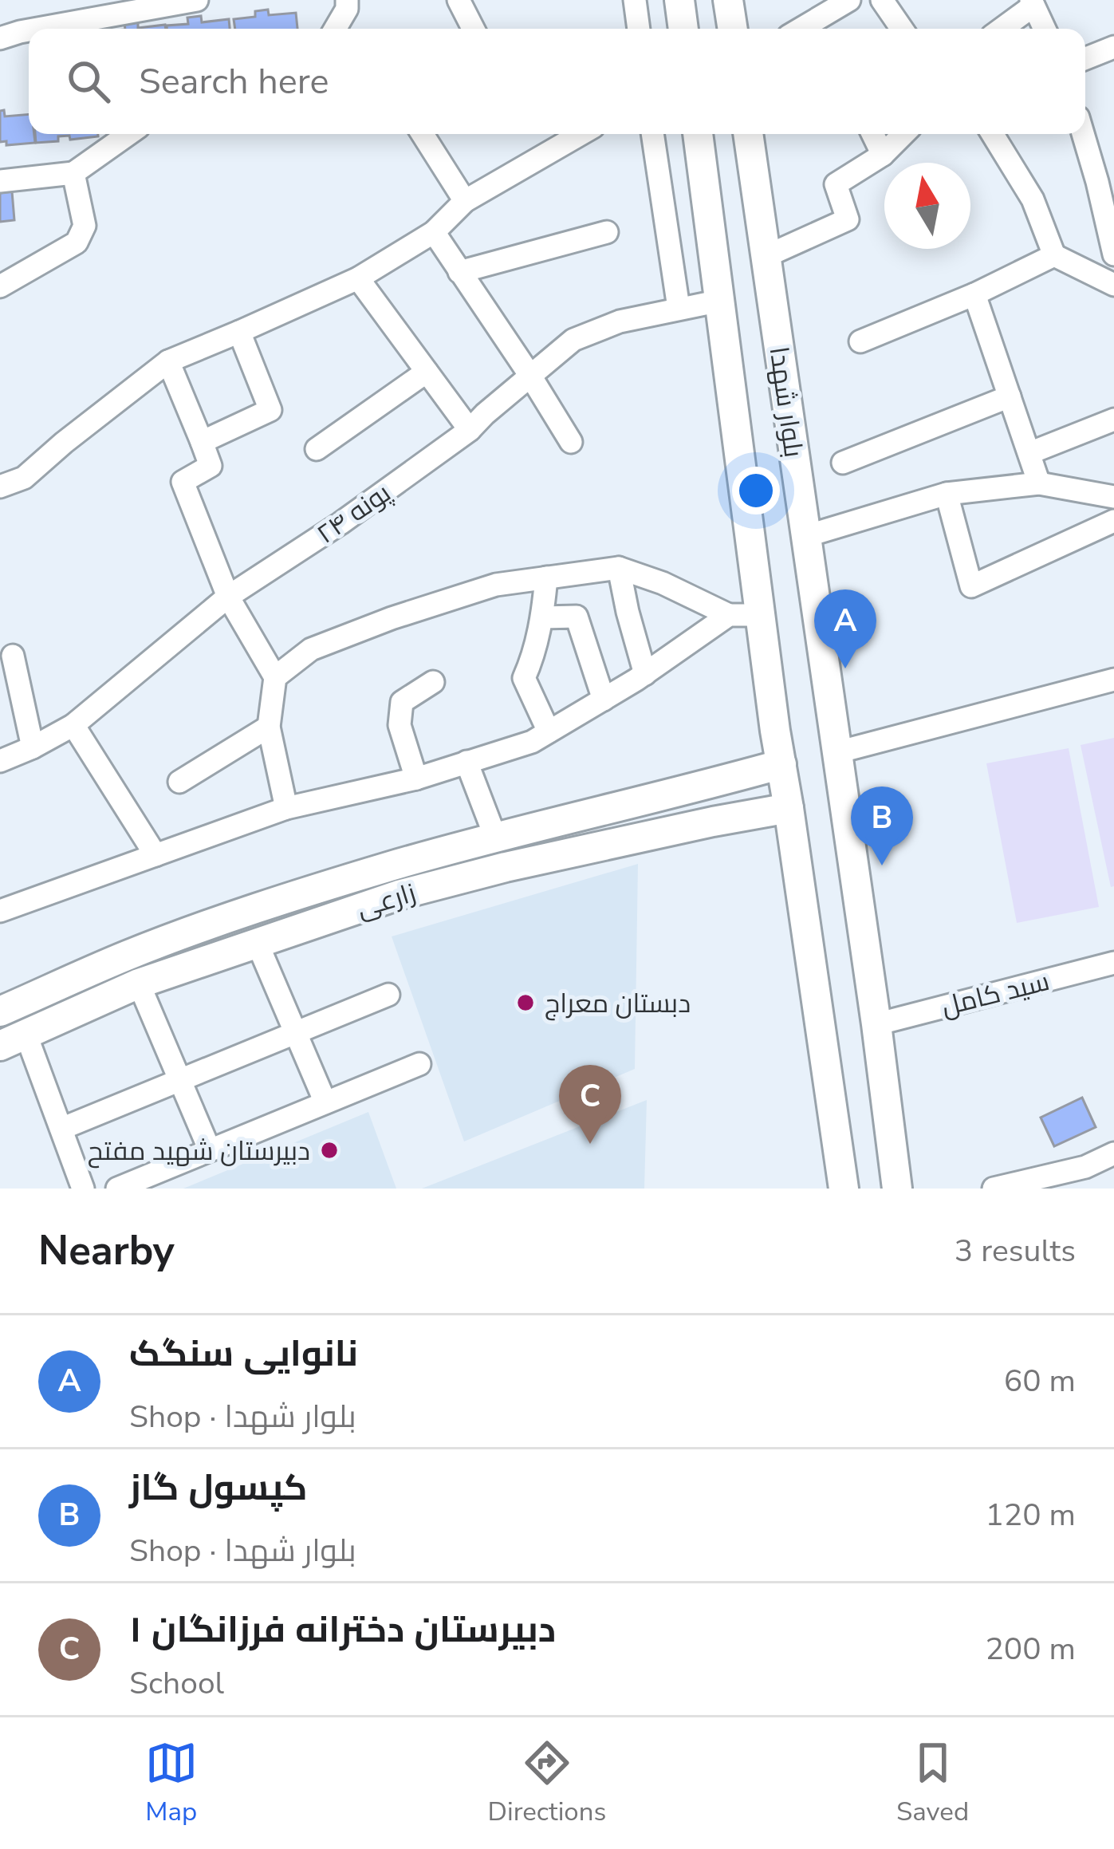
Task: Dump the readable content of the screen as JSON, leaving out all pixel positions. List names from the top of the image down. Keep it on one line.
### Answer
{"streets":{"main road":["بلوار شهدا","زارعی"],"street":["پونه ۲۴","سید کامل"]},"crossings":[["بلوار شهدا","پونه ۲۴"],["بلوار شهدا","زارعی"],["بلوار شهدا","سید کامل"]],"places":["دبستان معراج","دبیرستان شهید مفتح"],"north":"top","page":{"search":"Search here","pins":["A","B","C"],"heading":["Nearby","3 results"],"list":[{"mark":"A","name":"نانوایی سنگک","note":"Shop · بلوار شهدا","value":"60 m"},{"mark":"B","name":"کپسول گاز","note":"Shop · بلوار شهدا","value":"120 m"},{"mark":"C","name":"دبیرستان دخترانه فرزانگان ۱","note":"School","value":"200 m"}],"nav":["Map","Directions","Saved"]}}
